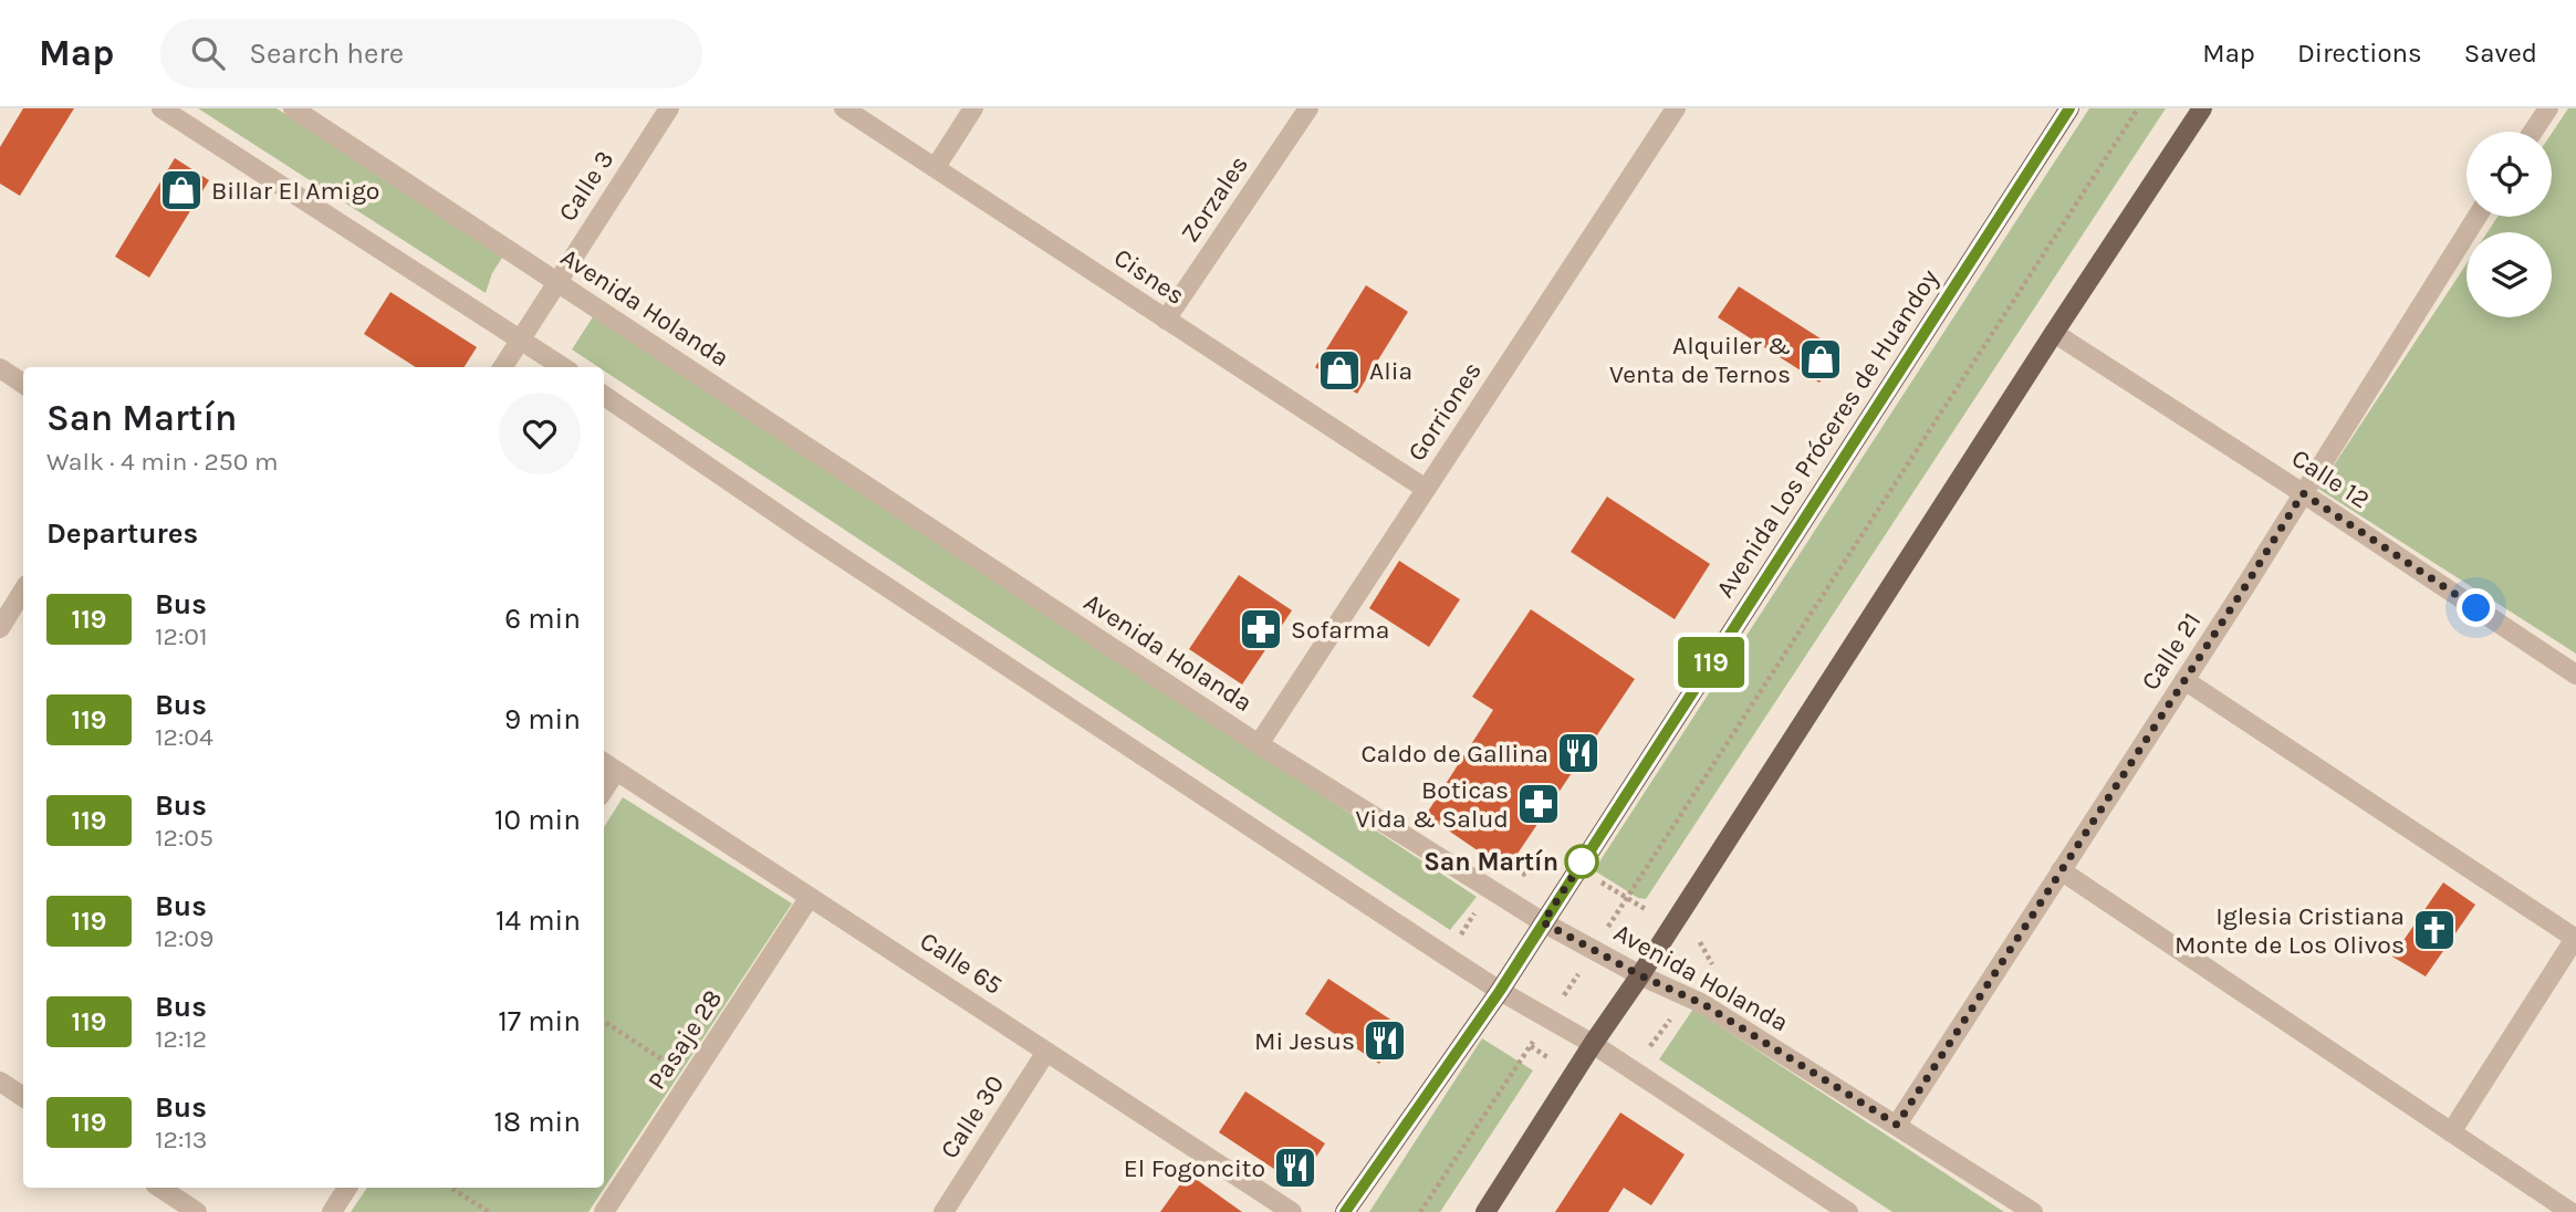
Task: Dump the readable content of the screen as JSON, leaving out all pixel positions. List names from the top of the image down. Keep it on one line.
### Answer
{"streets":{"main road":["Avenida Los Próceres de Huandoy"],"street":["Calle 3","Zorzales","Cisnes","Avenida Holanda","Gorriones","Calle 12","Calle 21","Calle 65","Pasaje 28","Calle 30"]},"crossings":[["Calle 3","Avenida Holanda"],["Zorzales","Cisnes"],["Cisnes","Gorriones"],["Avenida Holanda","Gorriones"],["Avenida Holanda","Avenida Los Próceres de Huandoy"],["Avenida Holanda","Calle 21"],["Calle 12","Calle 21"],["Calle 65","Pasaje 28"],["Calle 65","Calle 30"]],"places":{"shop":["Billar El Amigo","Alquiler & Venta de Ternos","Alia"],"pharmacy":["Sofarma","Boticas Vida & Salud"],"restaurant":["Caldo de Gallina","Mi Jesus","El Fogoncito"],"other":["San Martín"],"church":["Iglesia Cristiana Monte de Los Olivos"]},"lines":["bus line 119"],"page":{"header":"Map","search":"Search here","nav":["Map","Directions","Saved"],"on_map":"119","heading":[["San Martín","Walk · 4 min · 250 m"],"Departures"],"list":[{"mark":"119","name":"Bus","note":"12:01","value":"6 min"},{"mark":"119","name":"Bus","note":"12:04","value":"9 min"},{"mark":"119","name":"Bus","note":"12:05","value":"10 min"},{"mark":"119","name":"Bus","note":"12:09","value":"14 min"},{"mark":"119","name":"Bus","note":"12:12","value":"17 min"},{"mark":"119","name":"Bus","note":"12:13","value":"18 min"}]}}
